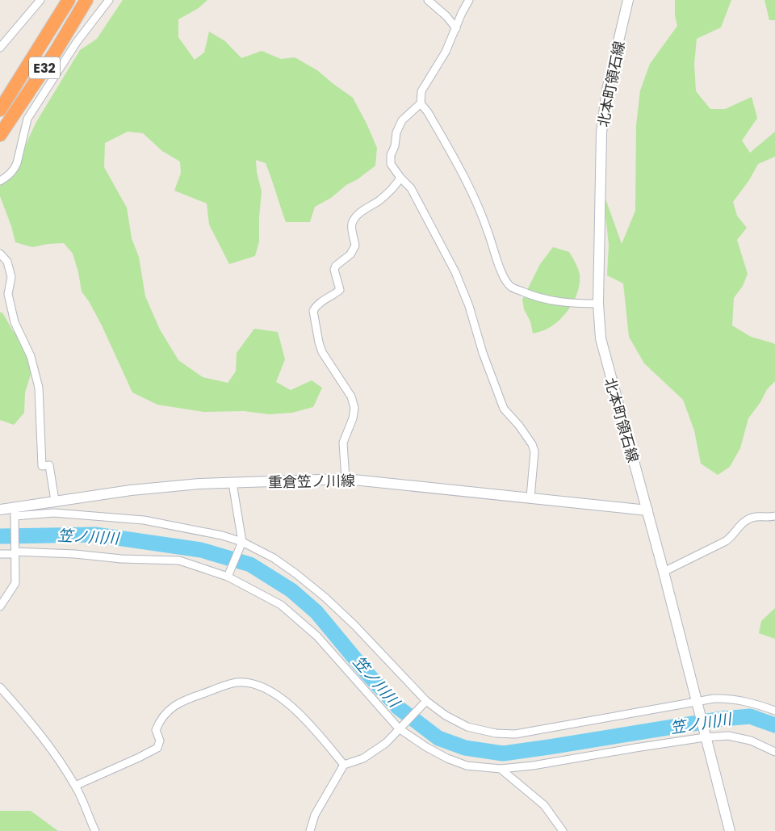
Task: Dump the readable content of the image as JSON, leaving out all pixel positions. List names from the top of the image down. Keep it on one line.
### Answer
{"streets":{"highway":["E32"],"main road":["北本町領石線","重倉笠ノ川線"]},"crossings":[["北本町領石線","重倉笠ノ川線"]],"water":["笠ノ川川"]}
